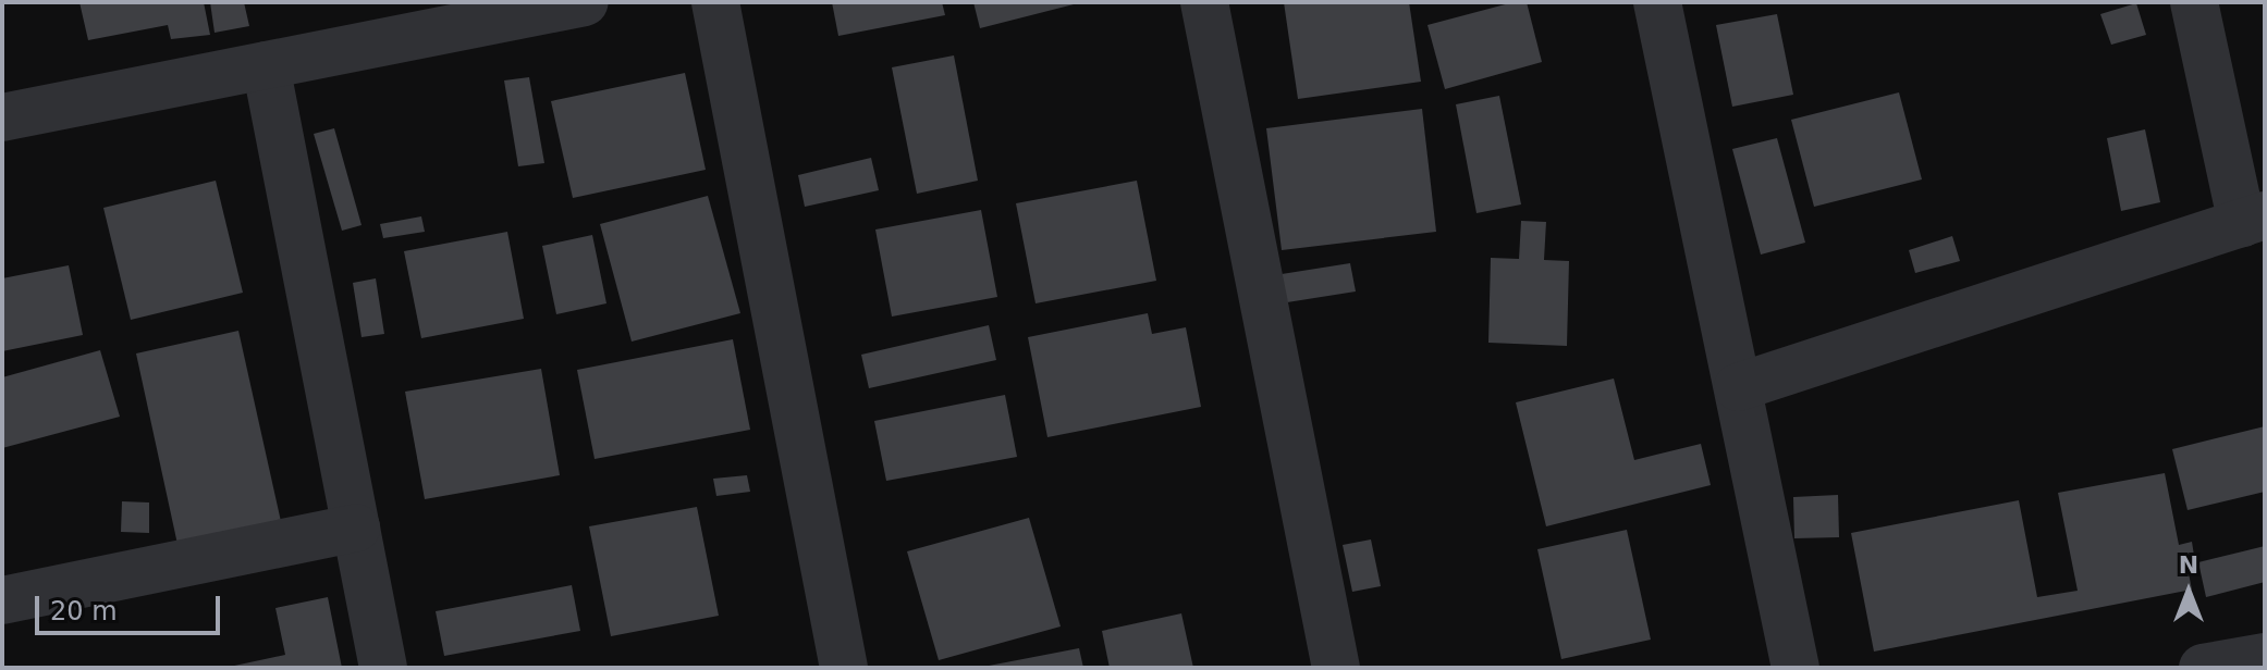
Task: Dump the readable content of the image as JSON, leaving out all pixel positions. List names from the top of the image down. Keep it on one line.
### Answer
{"scale_bar":"20 m","north":"top"}
